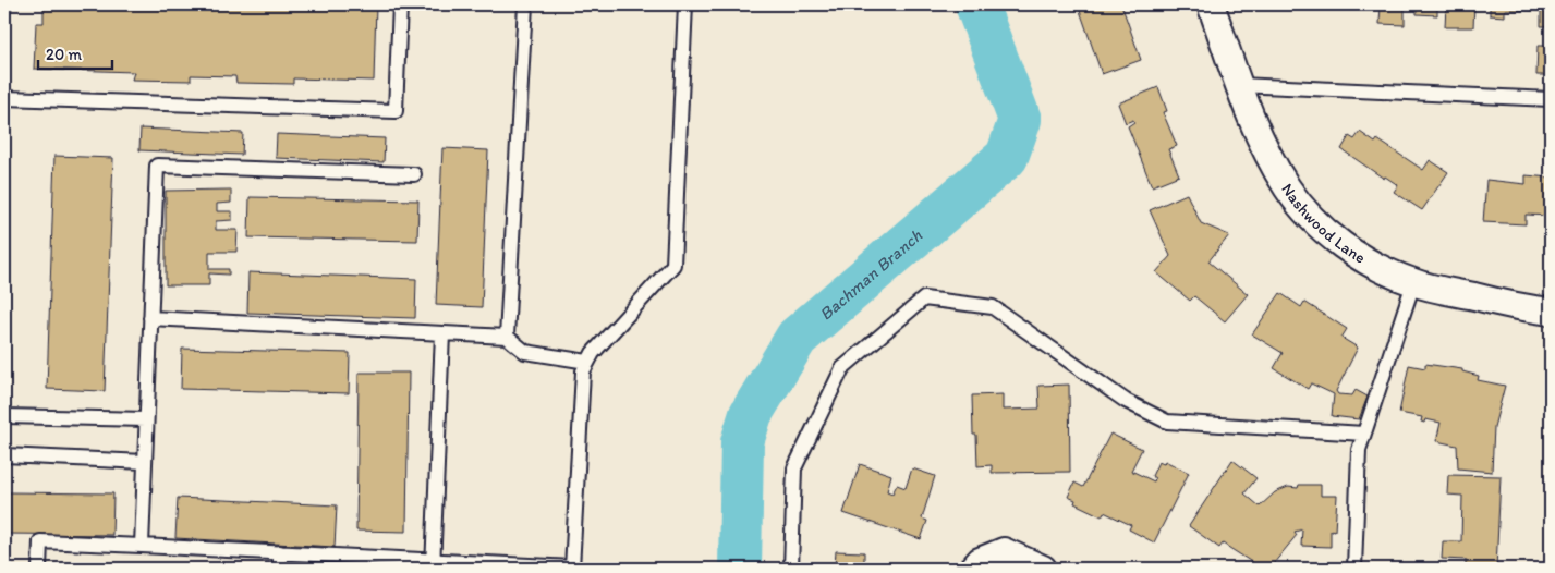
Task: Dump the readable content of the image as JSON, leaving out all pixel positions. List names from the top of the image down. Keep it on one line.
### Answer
{"streets":{"street":["Nashwood Lane"]},"water":["Bachman Branch"],"scale_bar":"20 m"}
